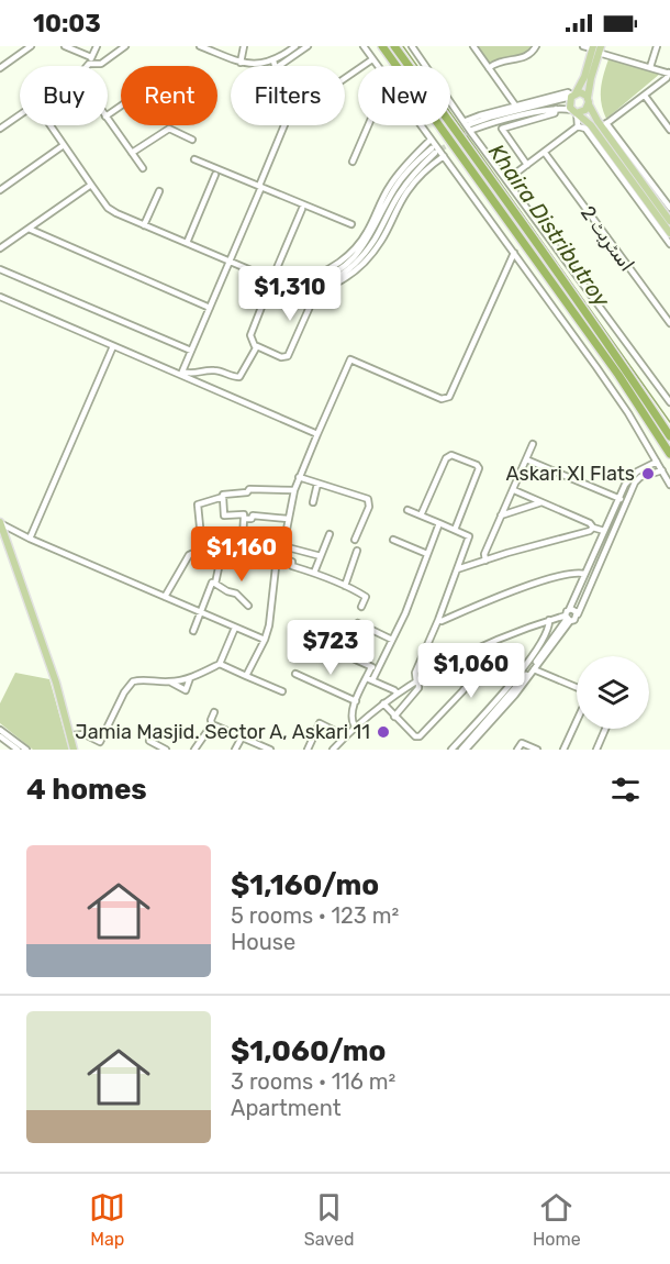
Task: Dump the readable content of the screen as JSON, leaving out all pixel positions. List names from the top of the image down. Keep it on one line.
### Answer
{"streets":{"street":["اسٹریٹ 2"]},"water":["Khaira Distributroy"],"places":["Askari XI Flats","Jamia Masjid. Sector A, Askari 11"],"page":{"status":"10:03","chip":["Buy","Rent","Filters","New"],"price":["$1,310","$1,160","$723","$1,060"],"heading":"4 homes","list":[{"name":"$1,160/mo","note":"5 rooms · 123 m² · House"},{"name":"$1,060/mo","note":"3 rooms · 116 m² · Apartment"}],"tabs":["Map","Saved","Home"]}}
